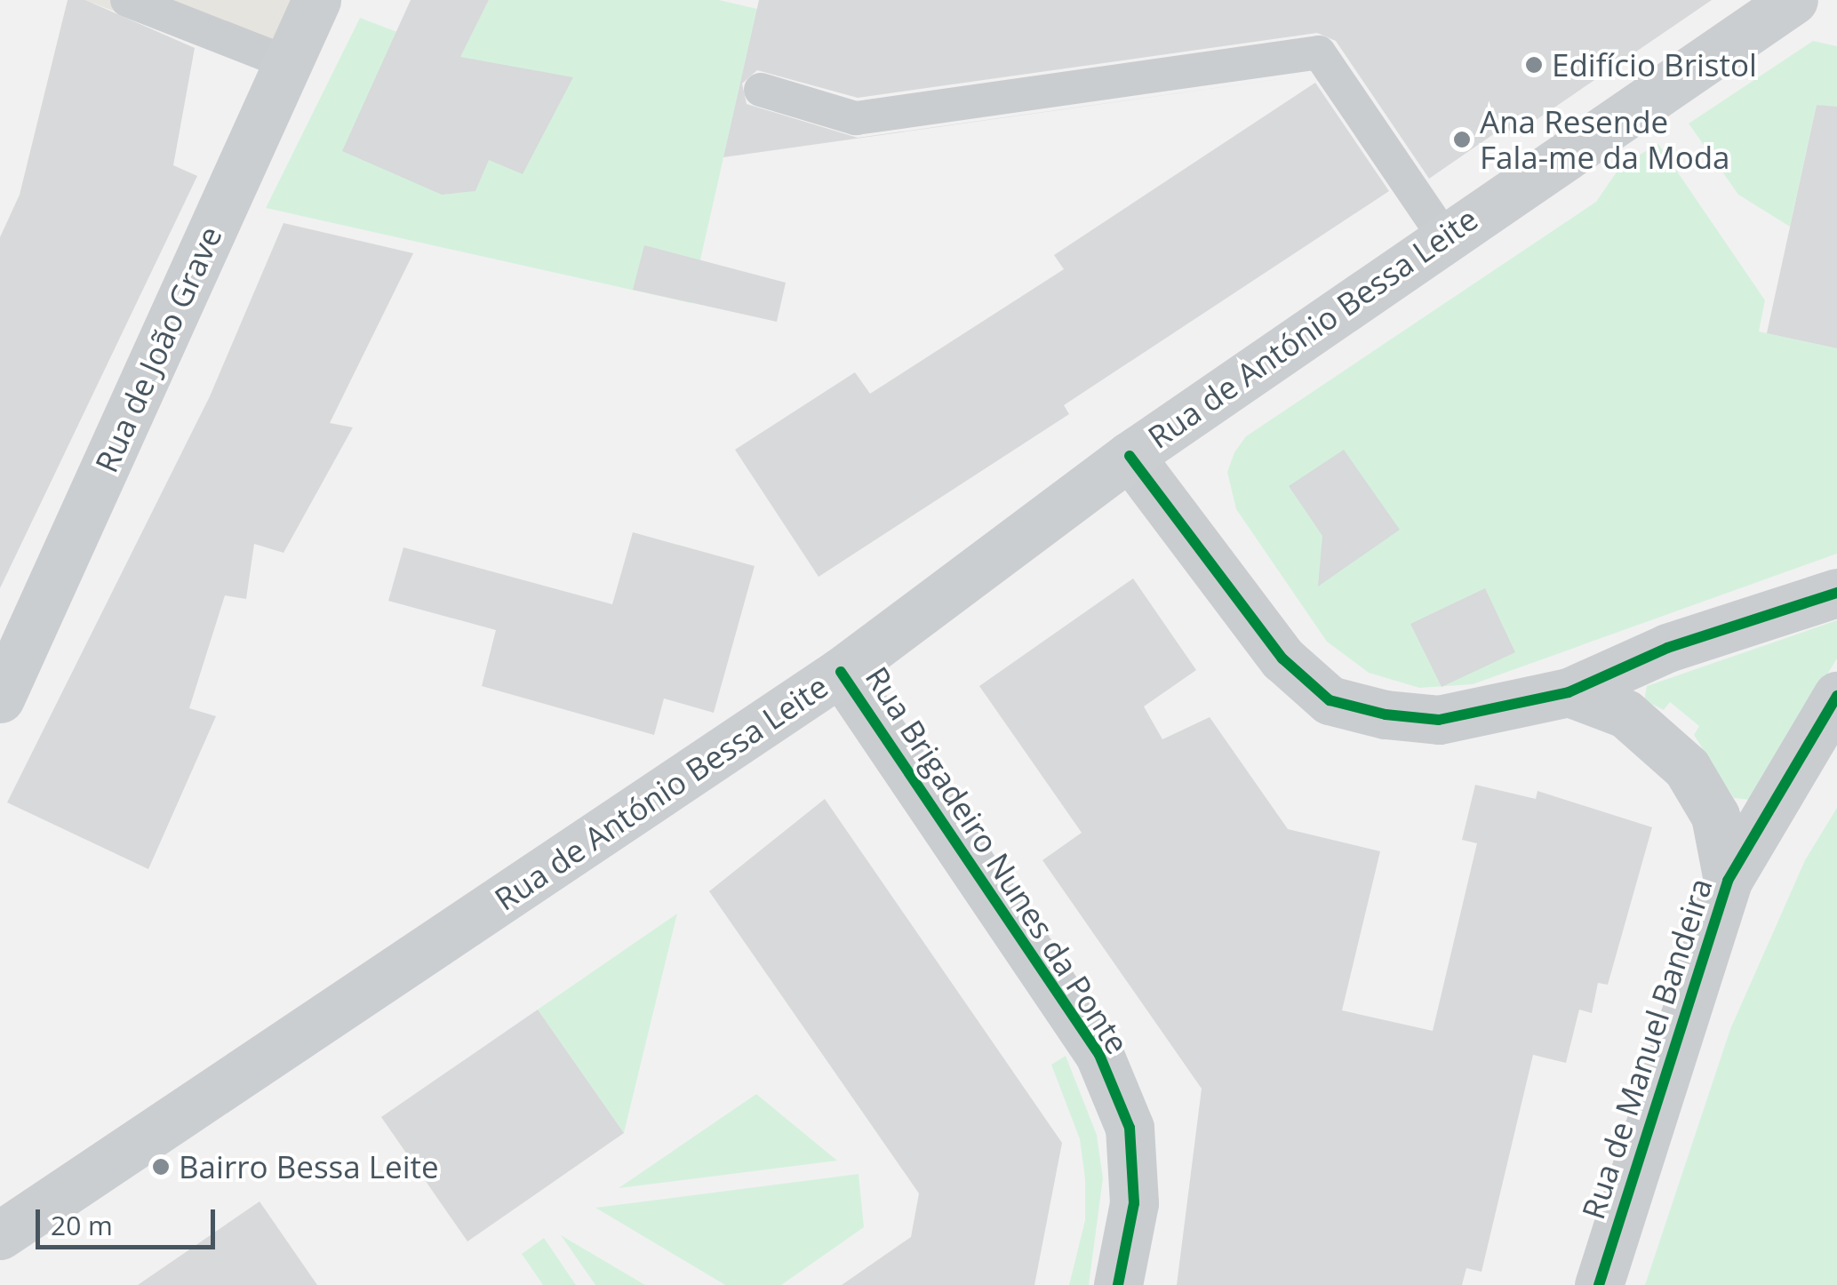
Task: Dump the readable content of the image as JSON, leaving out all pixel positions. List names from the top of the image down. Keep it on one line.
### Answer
{"streets":{"main road":["Rua de António Bessa Leite","Rua de João Grave"],"street":["Rua Brigadeiro Nunes da Ponte","Rua de Manuel Bandeira"]},"crossings":[["Rua de António Bessa Leite","Rua Brigadeiro Nunes da Ponte"]],"places":["Edifício Bristol","Ana Resende Fala-me da Moda","Bairro Bessa Leite"],"scale_bar":"20 m"}
